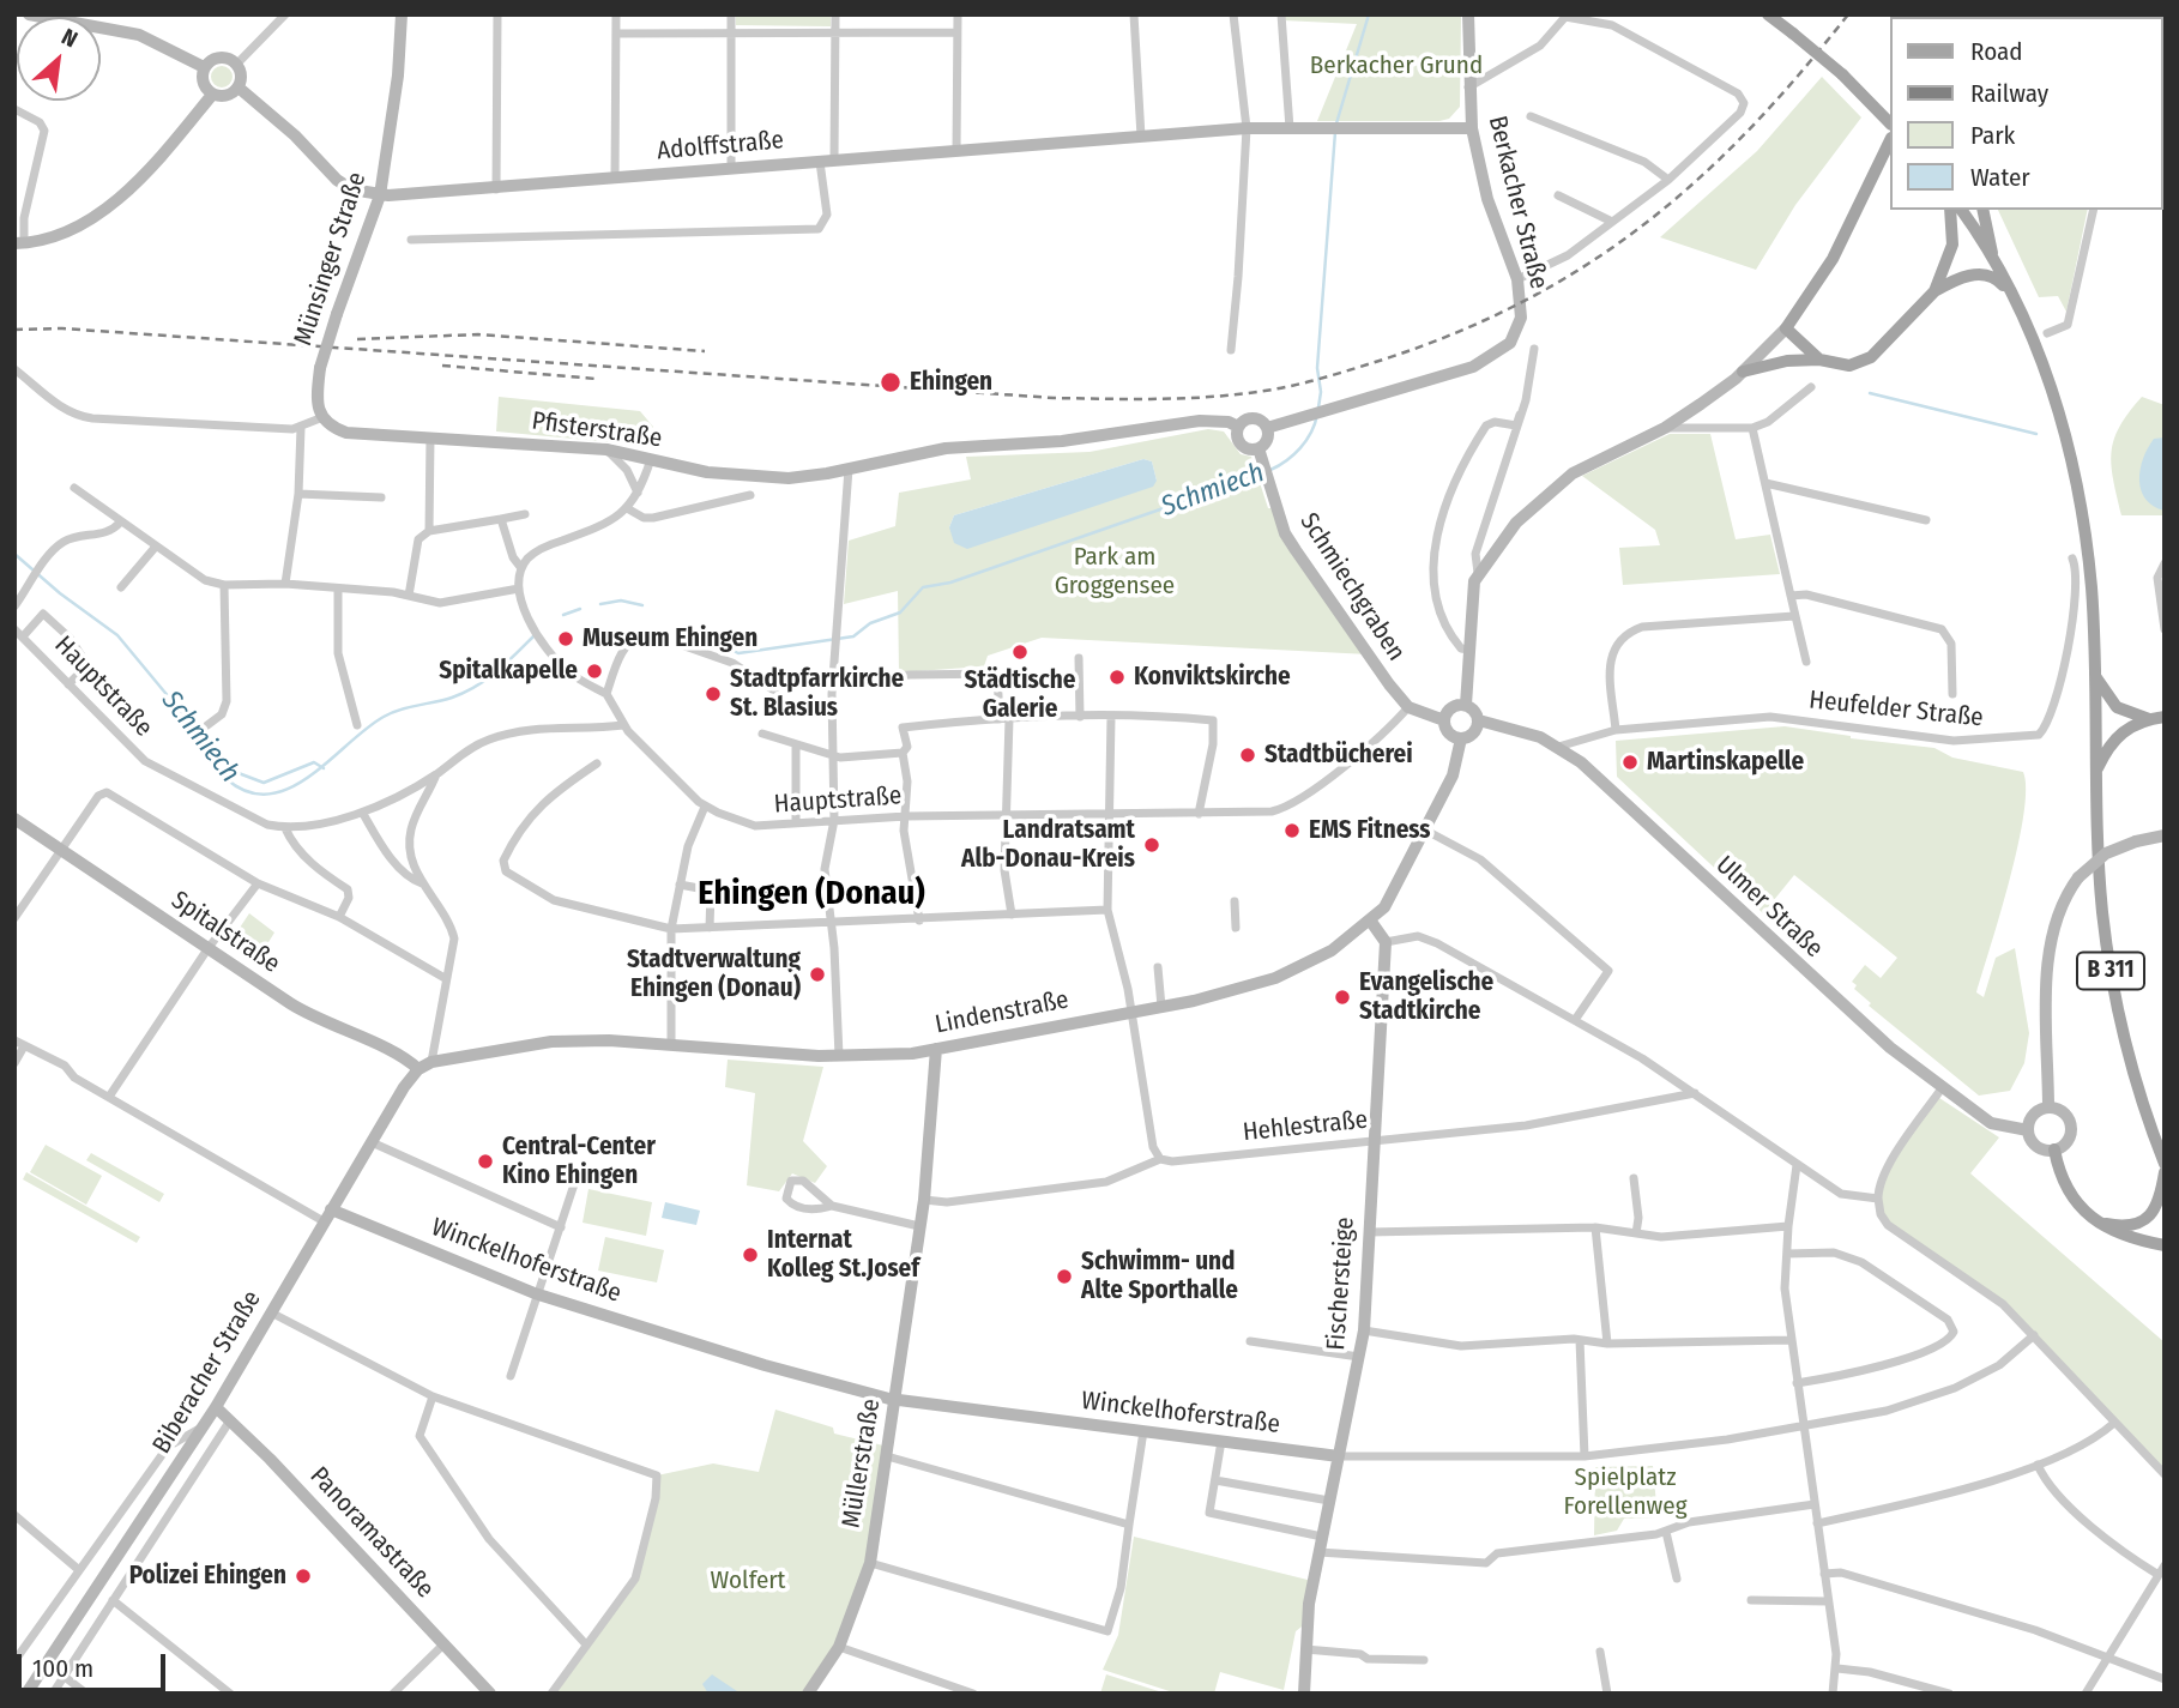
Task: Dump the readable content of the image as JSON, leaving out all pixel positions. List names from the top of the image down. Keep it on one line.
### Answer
{"streets":{"main road":["B 311"],"street":["Adolffstraße","Berkacher Straße","Münsinger Straße","Pfisterstraße","Schmiechgraben","Hauptstraße","Heufelder Straße","Ulmer Straße","Spitalstraße","Lindenstraße","Hehlestraße","Winckelhoferstraße","Fischersteige","Biberacher Straße","Müllerstraße","Panoramastraße"]},"crossings":[["Adolffstraße","Berkacher Straße"],["Adolffstraße","Münsinger Straße"],["Berkacher Straße","Pfisterstraße"],["Berkacher Straße","Schmiechgraben"],["Münsinger Straße","Pfisterstraße"],["Pfisterstraße","Schmiechgraben"],["Schmiechgraben","Hauptstraße"],["Heufelder Straße","Ulmer Straße"],["Ulmer Straße","Lindenstraße"],["Spitalstraße","Lindenstraße"],["Spitalstraße","Biberacher Straße"],["Lindenstraße","Biberacher Straße"],["Lindenstraße","Müllerstraße"],["Hehlestraße","Fischersteige"],["Hehlestraße","Müllerstraße"],["Winckelhoferstraße","Fischersteige"],["Winckelhoferstraße","Biberacher Straße"],["Winckelhoferstraße","Müllerstraße"],["Biberacher Straße","Panoramastraße"]],"districts":["Ehingen (Donau)"],"water":["Schmiech"],"parks":["Berkacher Grund","Park am Groggensee","Spielplatz Forellenweg","Wolfert"],"places":["Ehingen","Museum Ehingen","Städtische Galerie","Spitalkapelle","Konviktskirche","Stadtpfarrkirche St. Blasius","Stadtbücherei","Martinskapelle","EMS Fitness","Landratsamt Alb-Donau-Kreis","Stadtverwaltung Ehingen (Donau)","Evangelische Stadtkirche","Central-Center Kino Ehingen","Internat Kolleg St.Josef","Schwimm- und Alte Sporthalle","Polizei Ehingen"],"legend":["Road","Railway","Park","Water"],"scale_bar":"100 m","north":"top right"}
